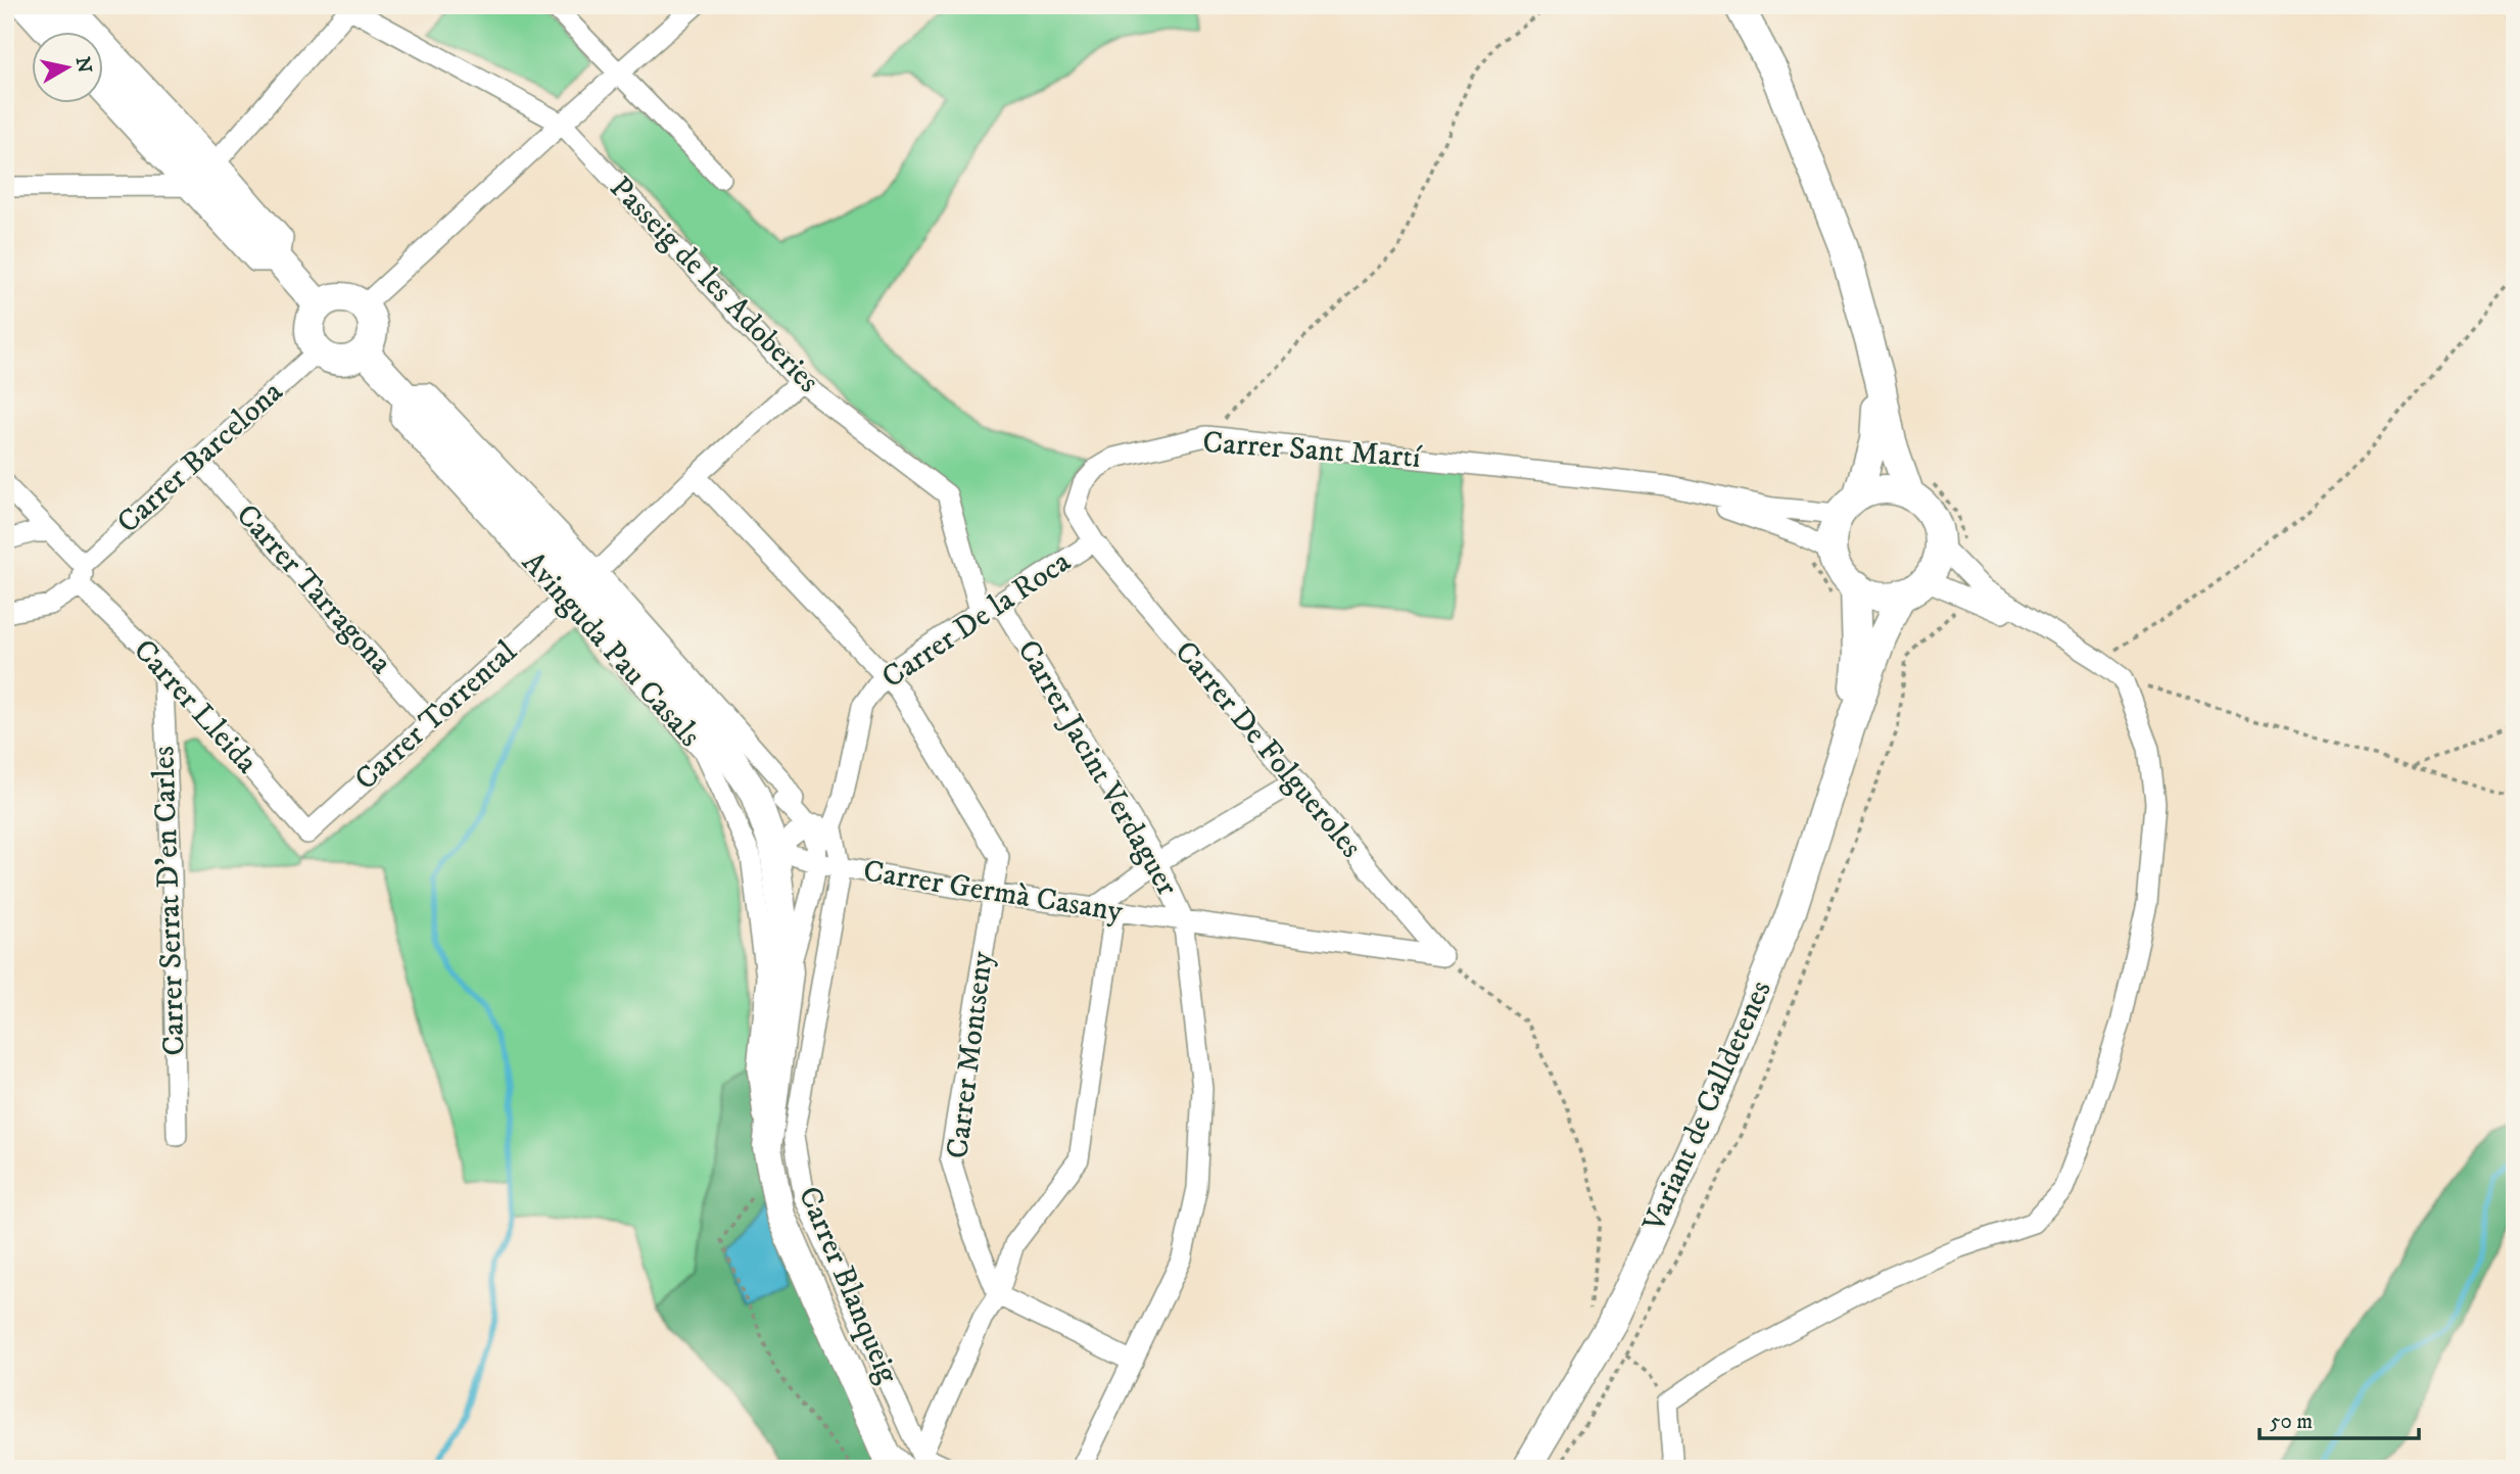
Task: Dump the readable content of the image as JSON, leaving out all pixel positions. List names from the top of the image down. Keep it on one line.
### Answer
{"streets":{"street":["Passeig de les Adoberies","Carrer Sant Martí","Carrer Barcelona","Carrer Tarragona","Carrer De la Roca","Avinguda Pau Casals","Carrer Lleida","Carrer Torrental","Carrer De Folgueroles","Carrer Jacint Verdaguer","Carrer Germà Casany","Carrer Serrat D'en Carles","Carrer Montseny","Variant de Calldetenes","Carrer Blanqueig"]},"crossings":[["Passeig de les Adoberies","Carrer De la Roca"],["Carrer Sant Martí","Carrer De la Roca"],["Carrer Sant Martí","Carrer De Folgueroles"],["Carrer Sant Martí","Variant de Calldetenes"],["Carrer Barcelona","Carrer Tarragona"],["Carrer Barcelona","Avinguda Pau Casals"],["Carrer Tarragona","Carrer Torrental"],["Carrer De la Roca","Avinguda Pau Casals"],["Carrer De la Roca","Carrer De Folgueroles"],["Carrer De la Roca","Carrer Jacint Verdaguer"],["Carrer De la Roca","Carrer Germà Casany"],["Carrer De la Roca","Carrer Montseny"],["Carrer De la Roca","Carrer Blanqueig"],["Avinguda Pau Casals","Carrer Torrental"],["Carrer Lleida","Carrer Torrental"],["Carrer Lleida","Carrer Serrat D'en Carles"],["Carrer De Folgueroles","Carrer Germà Casany"],["Carrer Jacint Verdaguer","Carrer Germà Casany"],["Carrer Germà Casany","Carrer Montseny"],["Carrer Germà Casany","Carrer Blanqueig"]],"scale_bar":"50 m","north":"right"}
